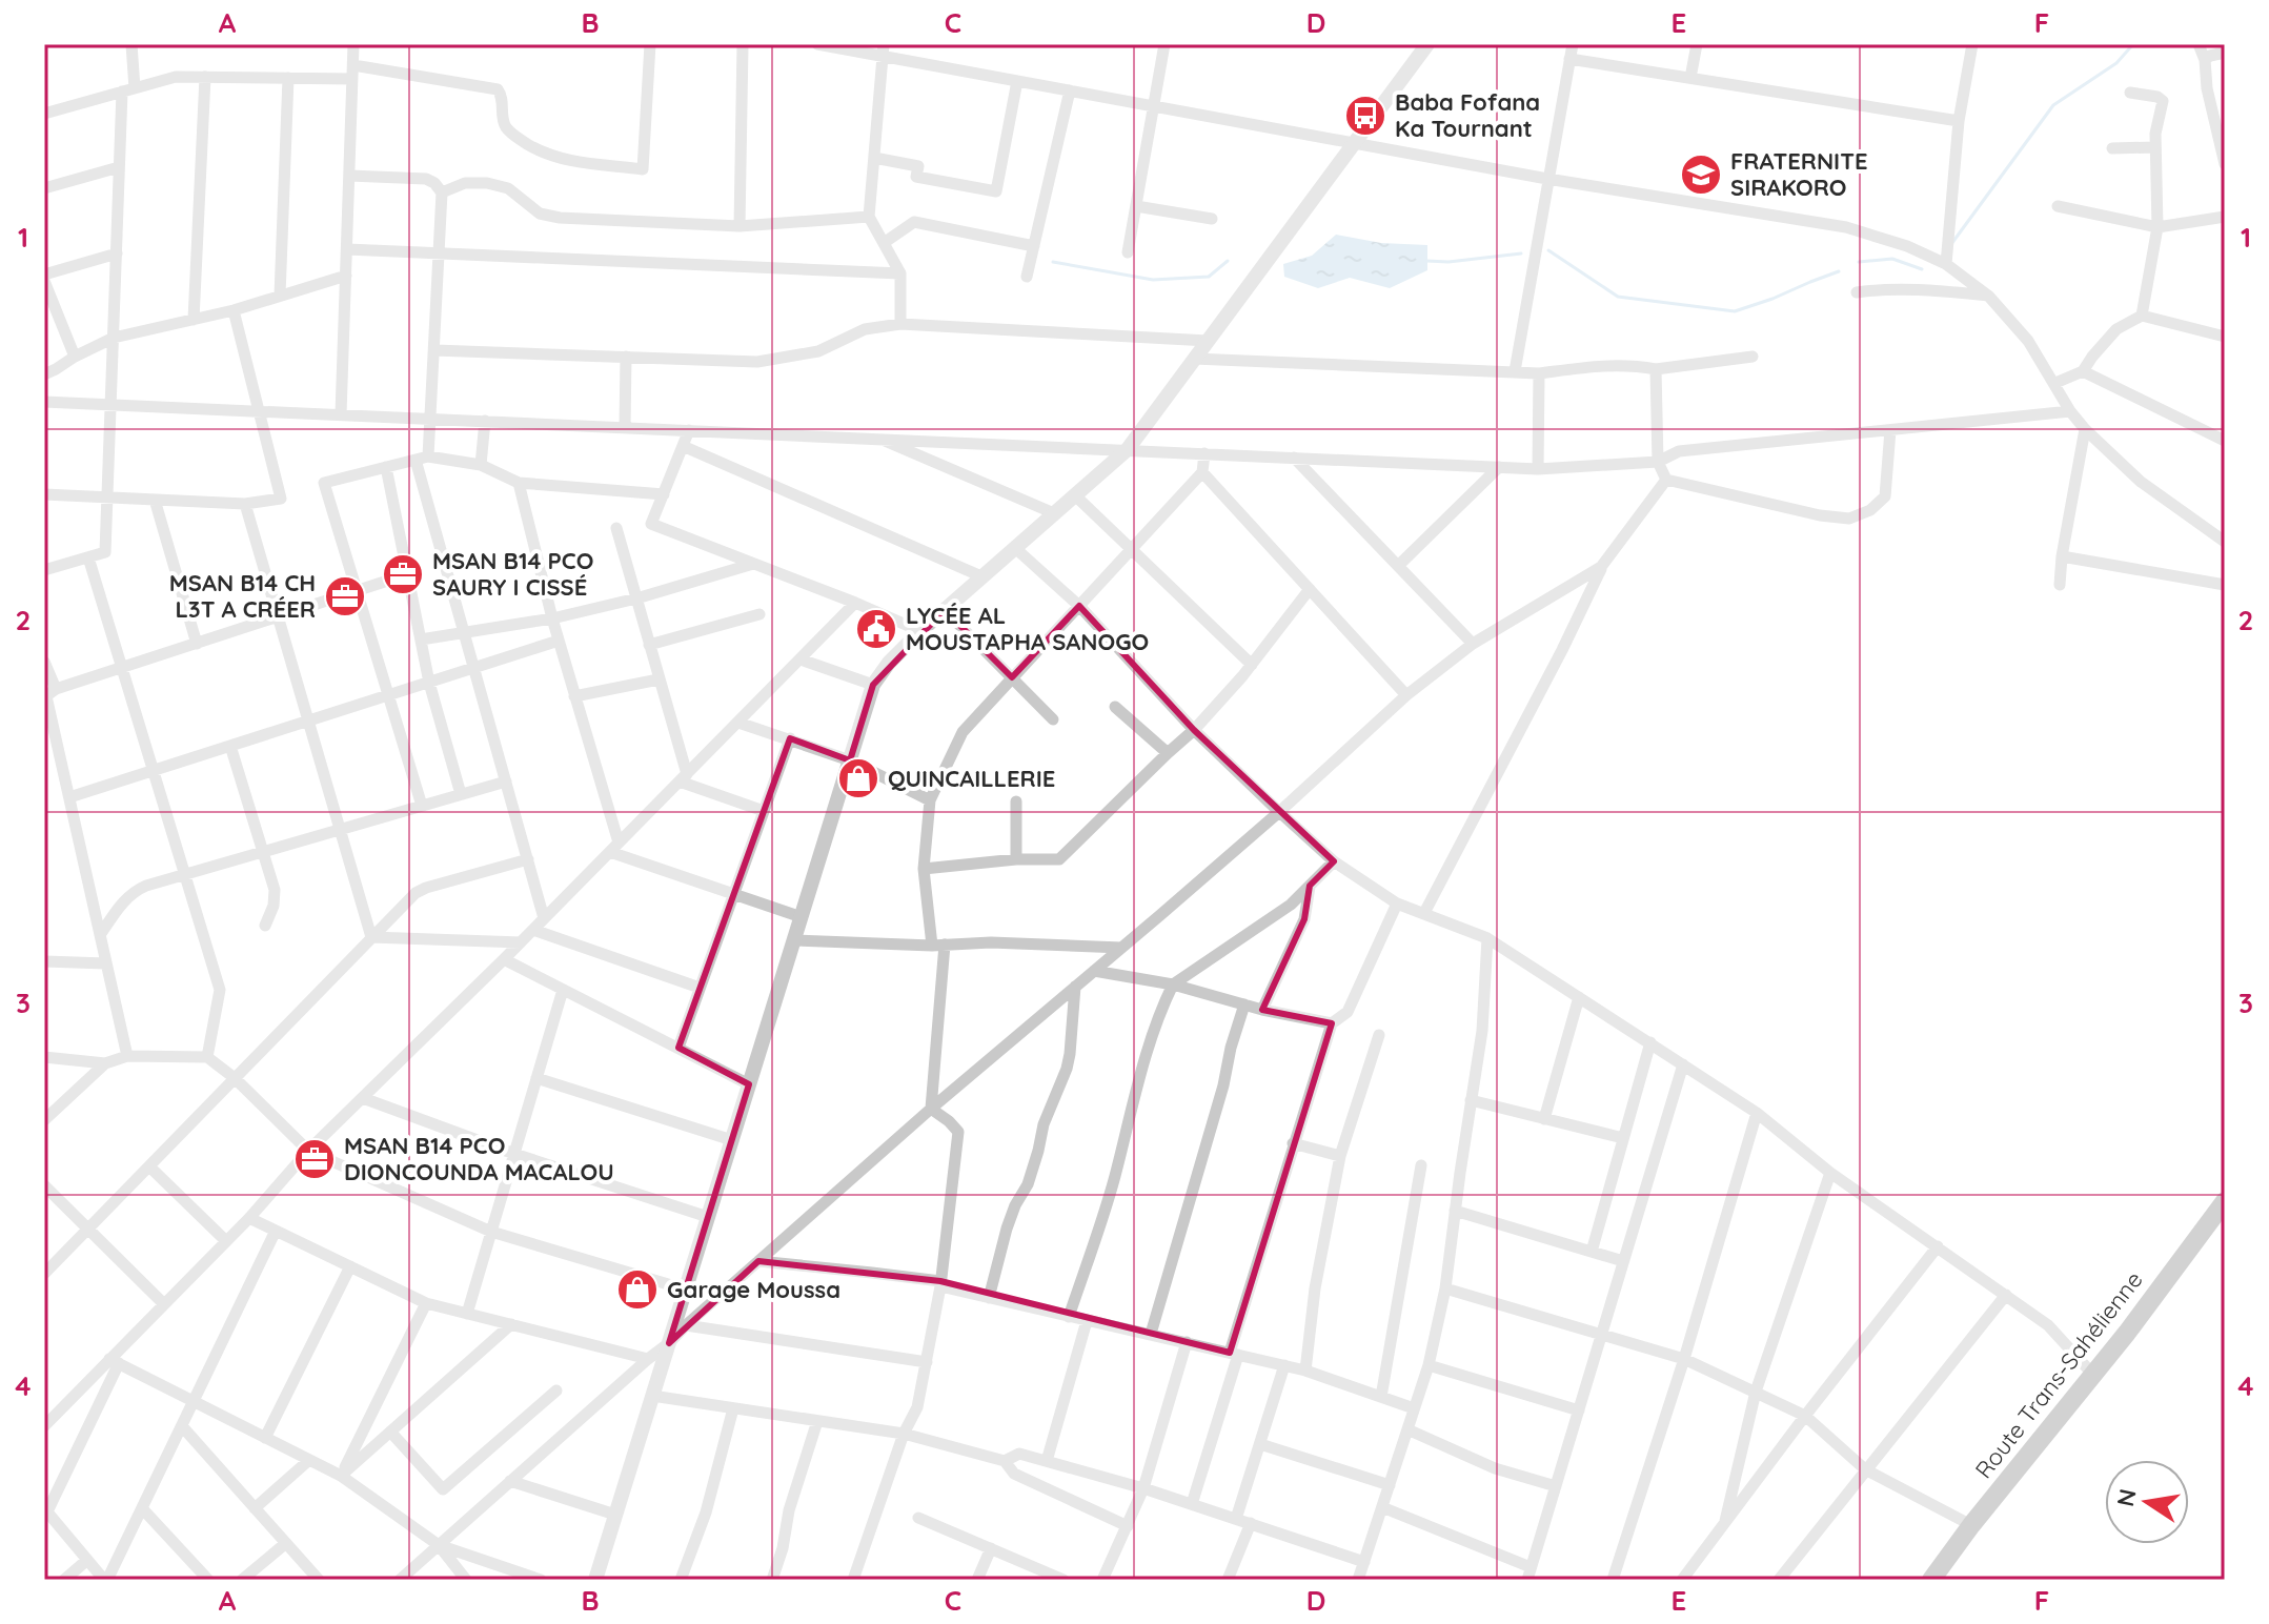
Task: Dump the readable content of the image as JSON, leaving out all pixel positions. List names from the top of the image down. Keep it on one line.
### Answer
{"streets":{"highway":["Route Trans-Sahélienne"]},"places":{"bus stop":["Baba Fofana Ka Tournant"],"school or university":["FRATERNITE SIRAKORO"],"office":["MSAN B14 PCO SAURY I CISSÉ","MSAN B14 CH L3T A CRÉER","MSAN B14 PCO DIONCOUNDA MACALOU"],"public building":["LYCÉE AL MOUSTAPHA SANOGO"],"shop":["QUINCAILLERIE","Garage Moussa"]},"north":"left","grid":{"columns":["A","B","C","D","E","F"],"rows":["1","2","3","4"]}}
